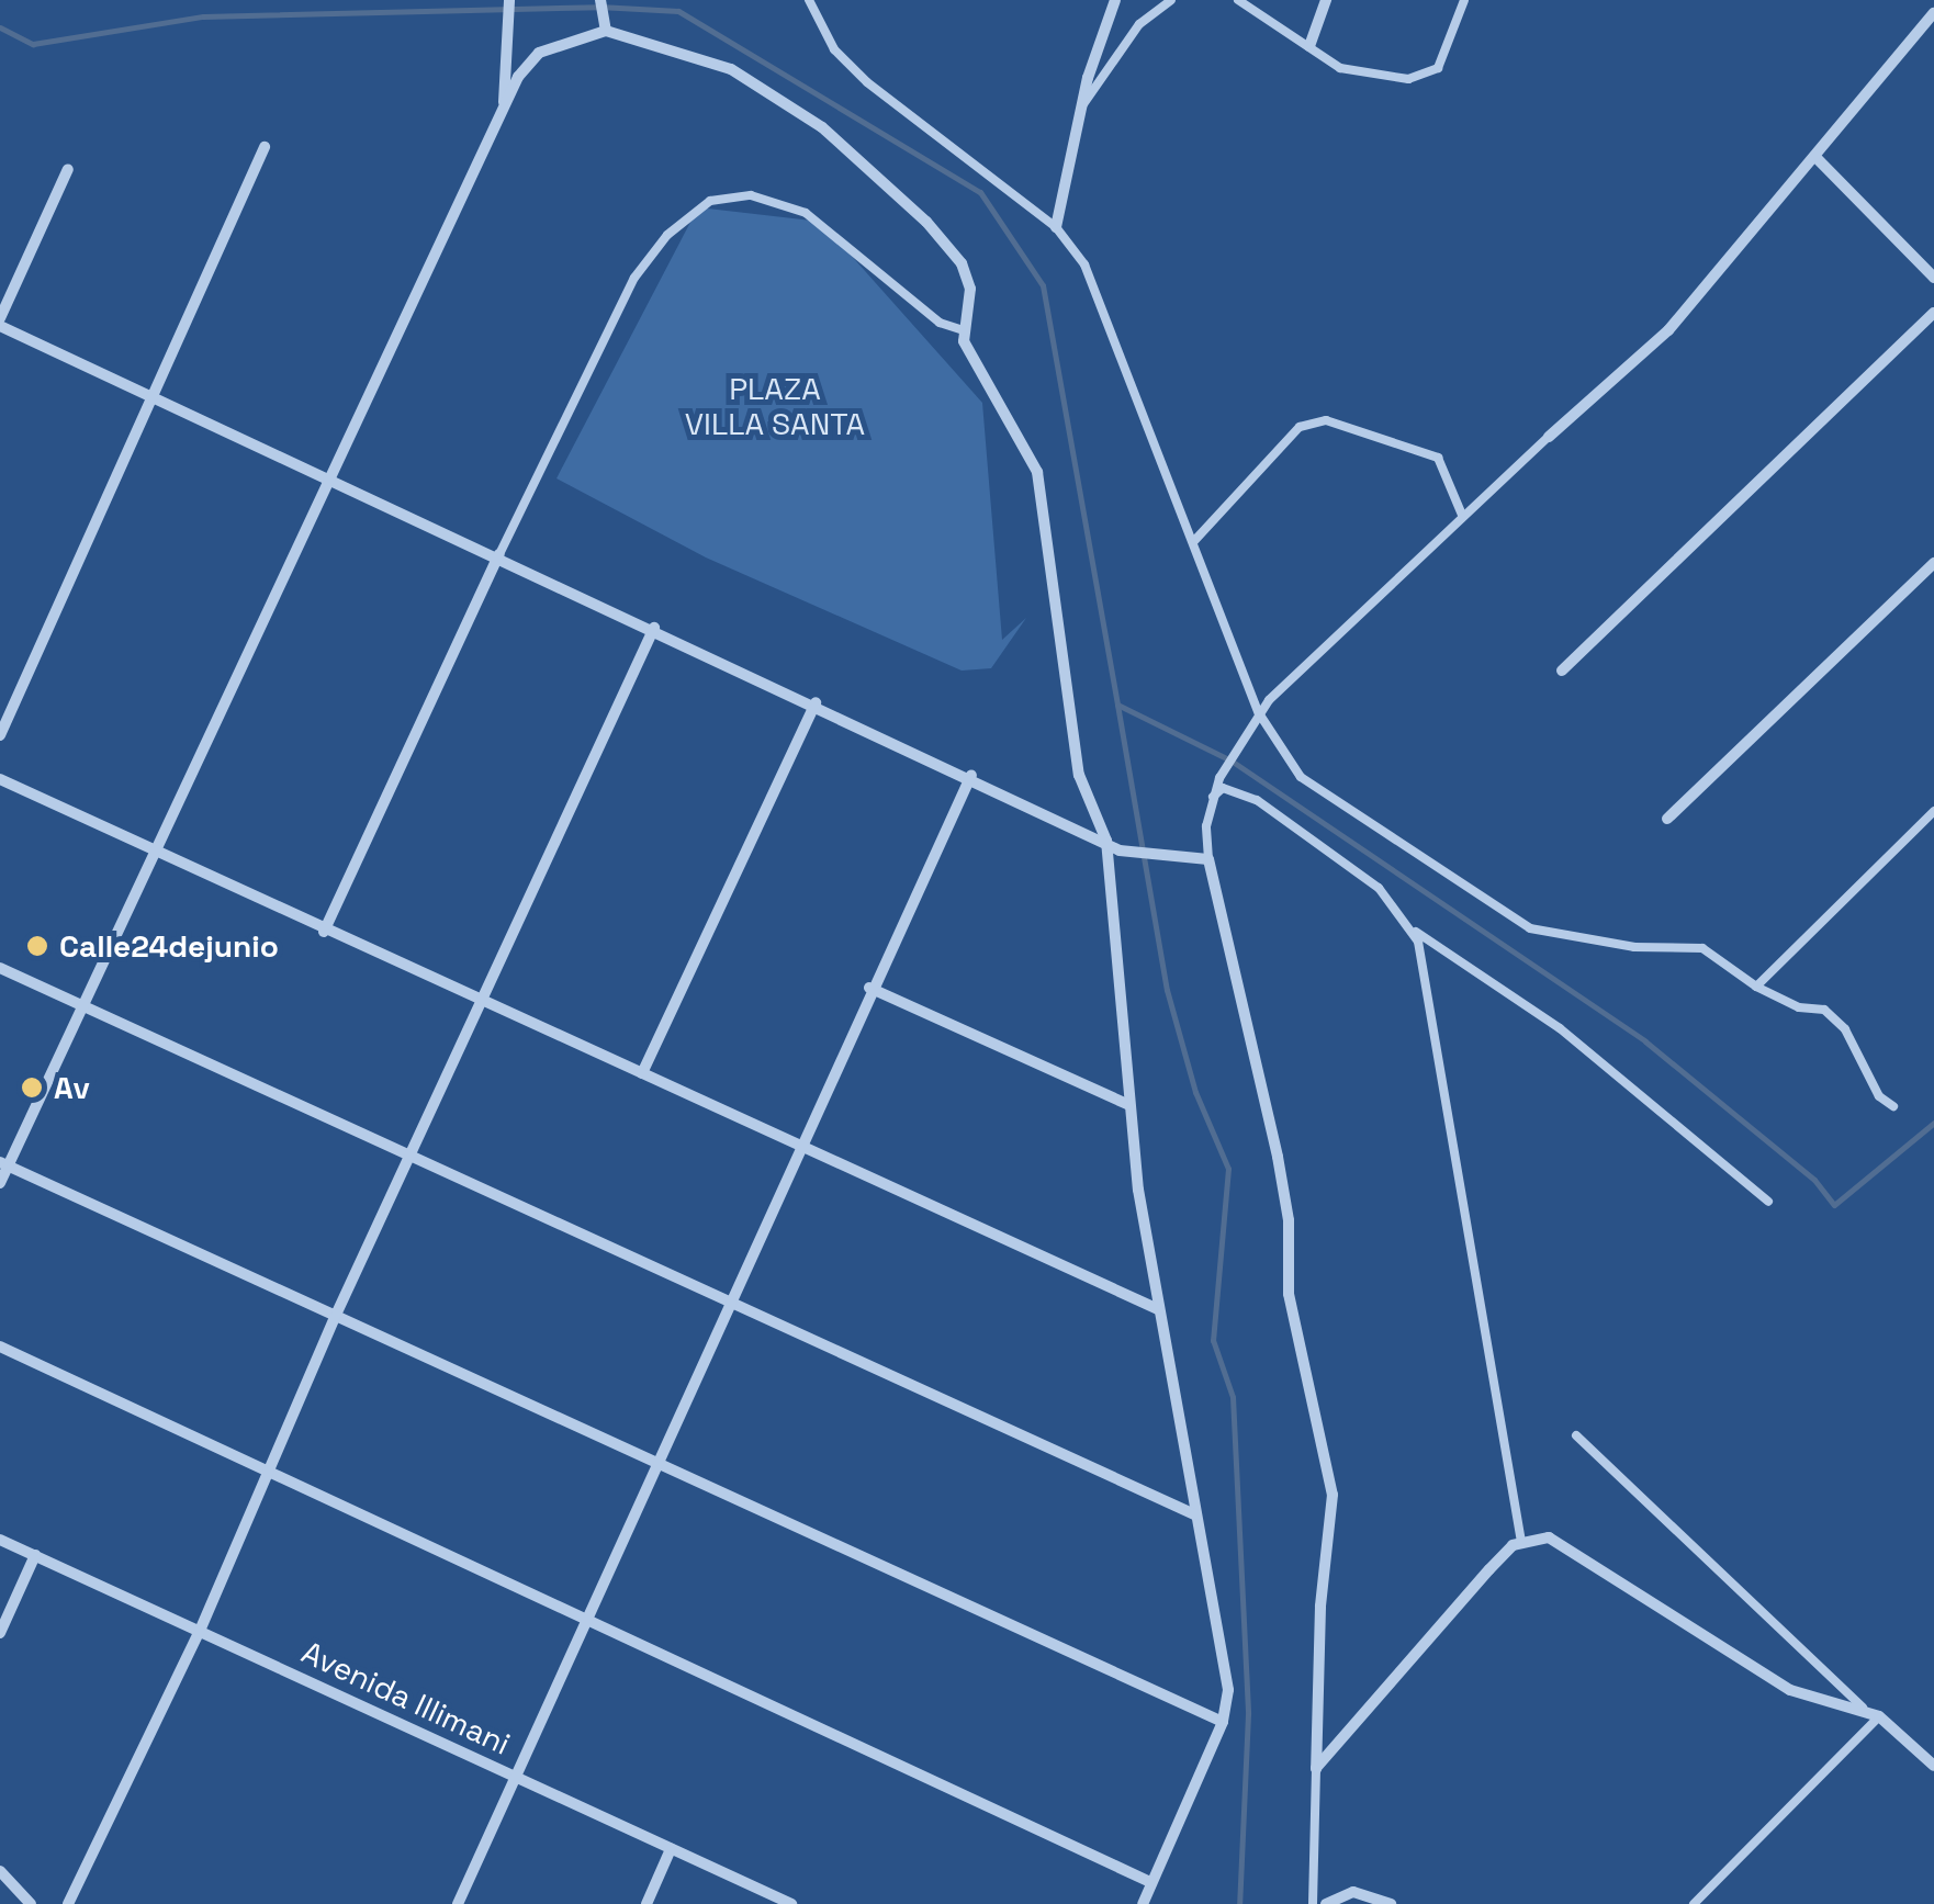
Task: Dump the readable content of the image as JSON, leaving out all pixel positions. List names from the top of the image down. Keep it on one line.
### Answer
{"streets":{"street":["Avenida Illimani"]},"parks":["PLAZA VILLA SANTA"],"places":["Calle24dejunio","Av"]}
